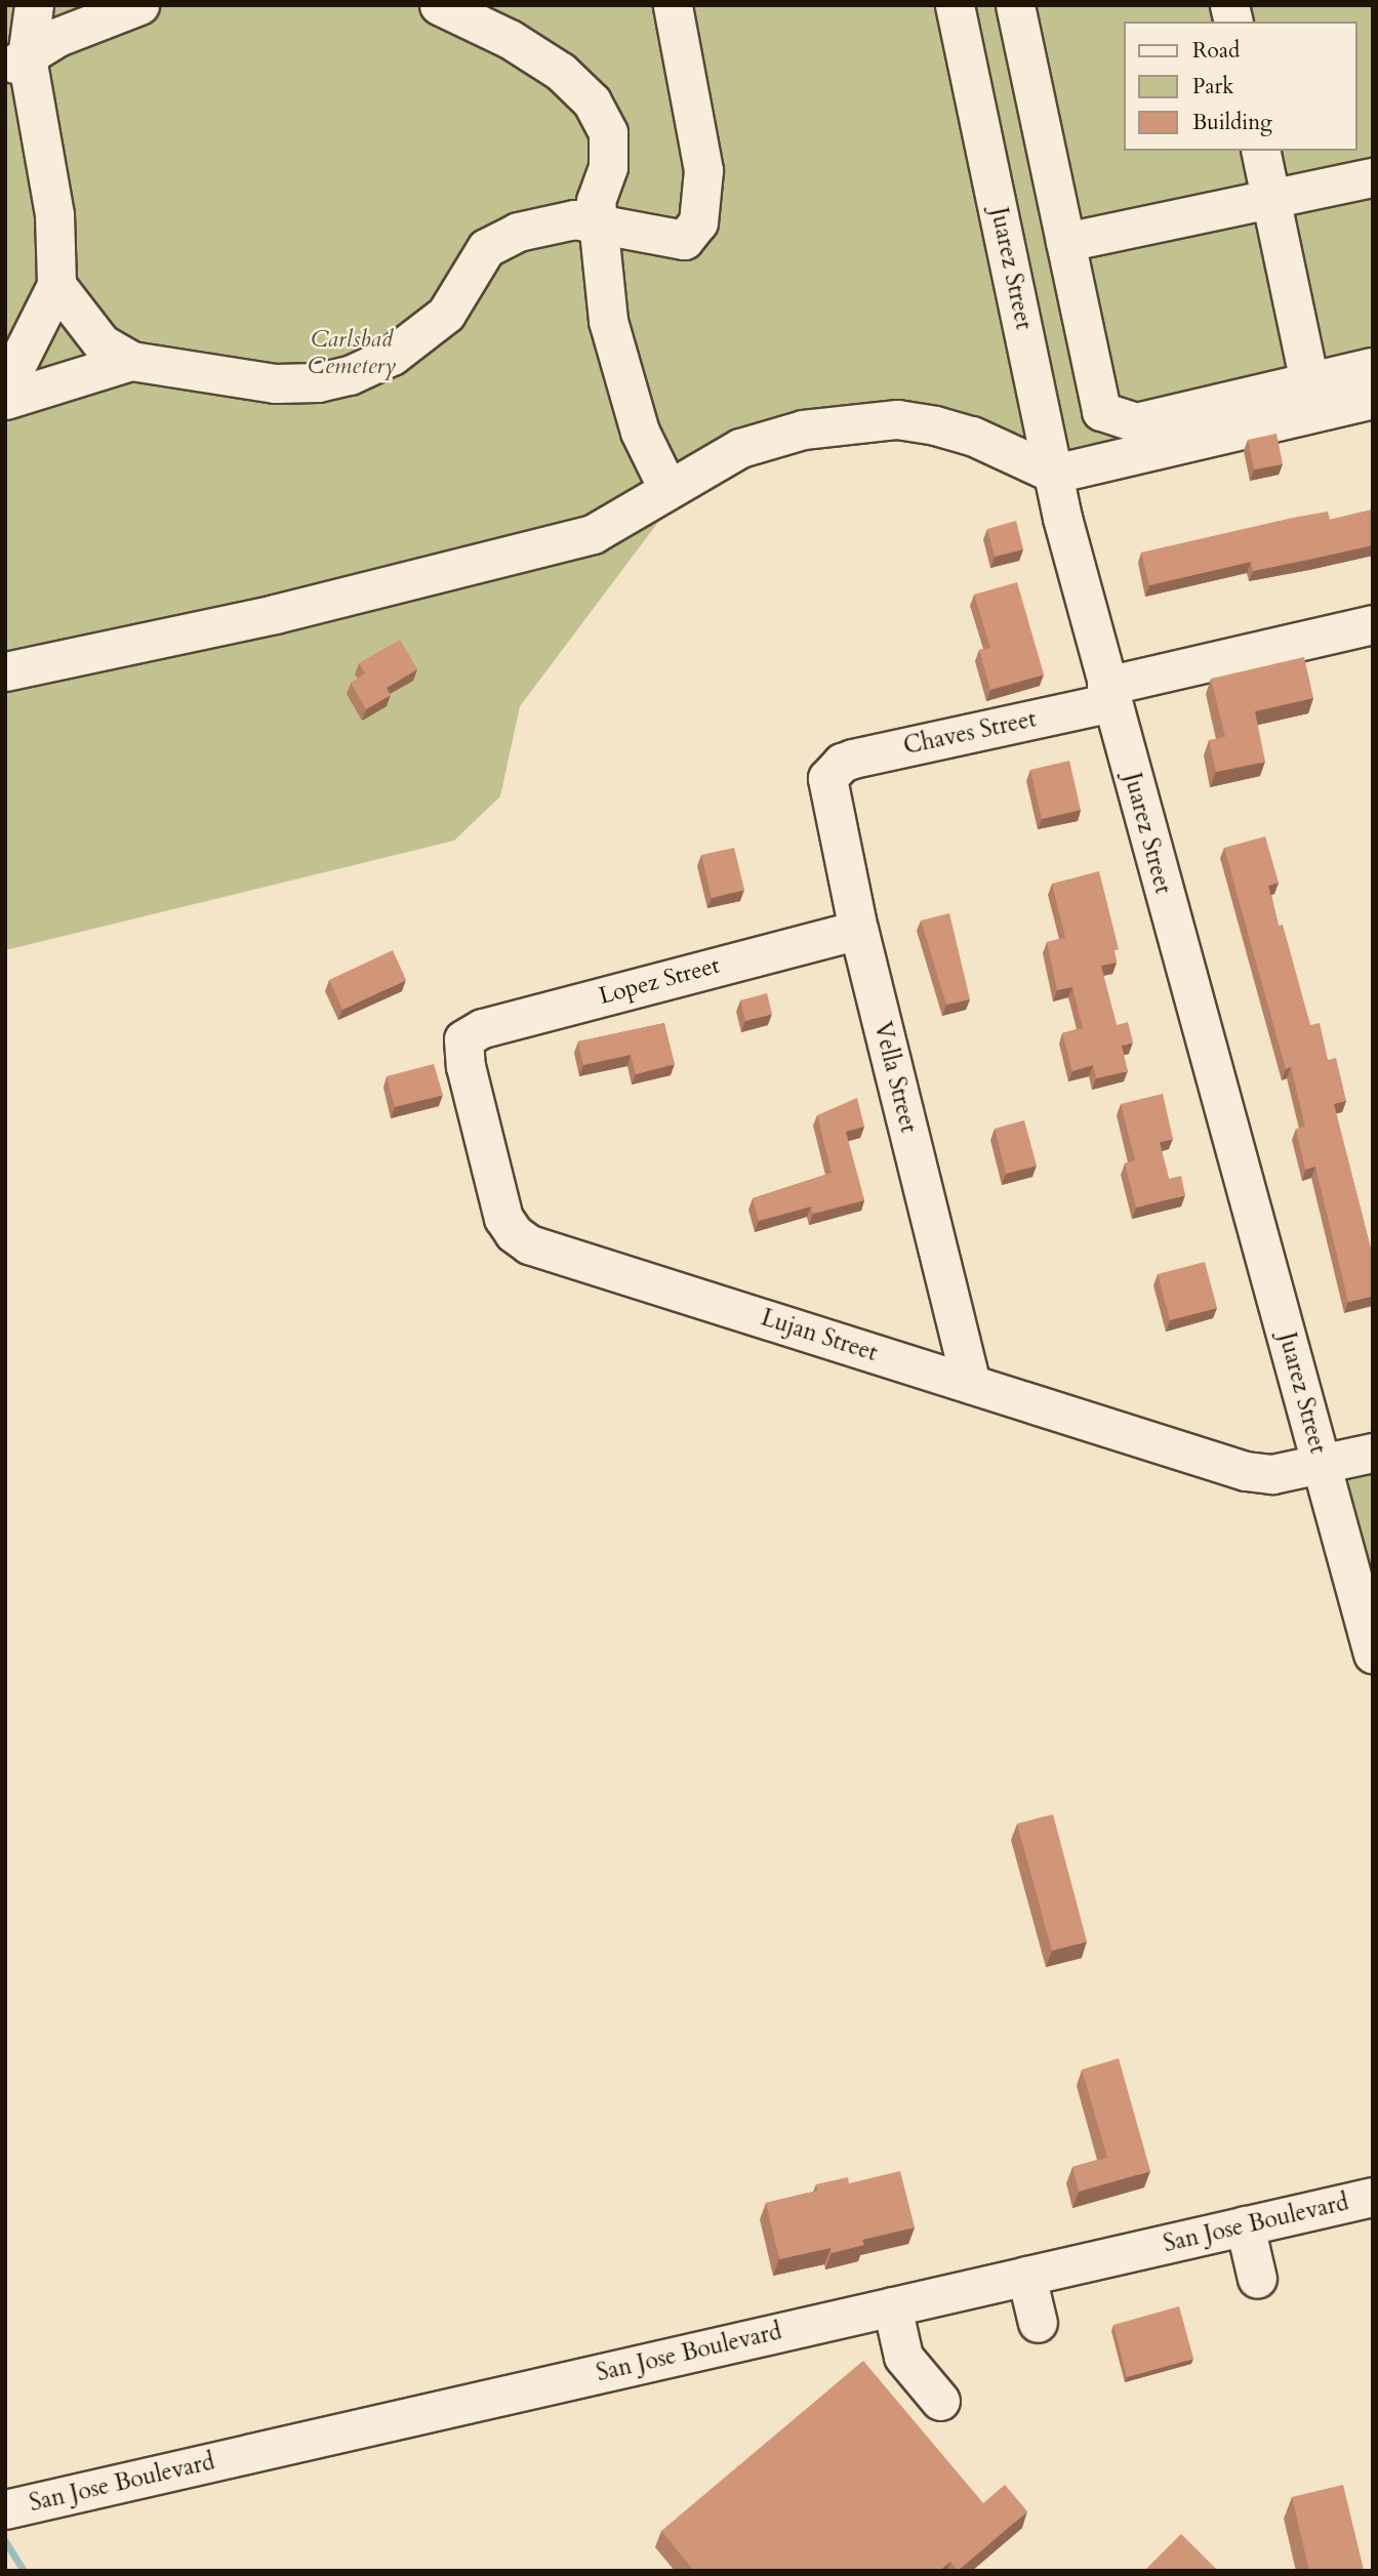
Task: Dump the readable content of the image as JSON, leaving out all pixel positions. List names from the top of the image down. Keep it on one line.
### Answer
{"streets":{"street":["Juarez Street","Chaves Street","Lopez Street","Vella Street","Lujan Street","San Jose Boulevard"]},"crossings":[["Juarez Street","Chaves Street"],["Juarez Street","Lujan Street"],["Chaves Street","Vella Street"],["Lopez Street","Vella Street"],["Lopez Street","Lujan Street"],["Vella Street","Lujan Street"]],"parks":["Carlsbad Cemetery"],"legend":["Road","Park","Building"]}
